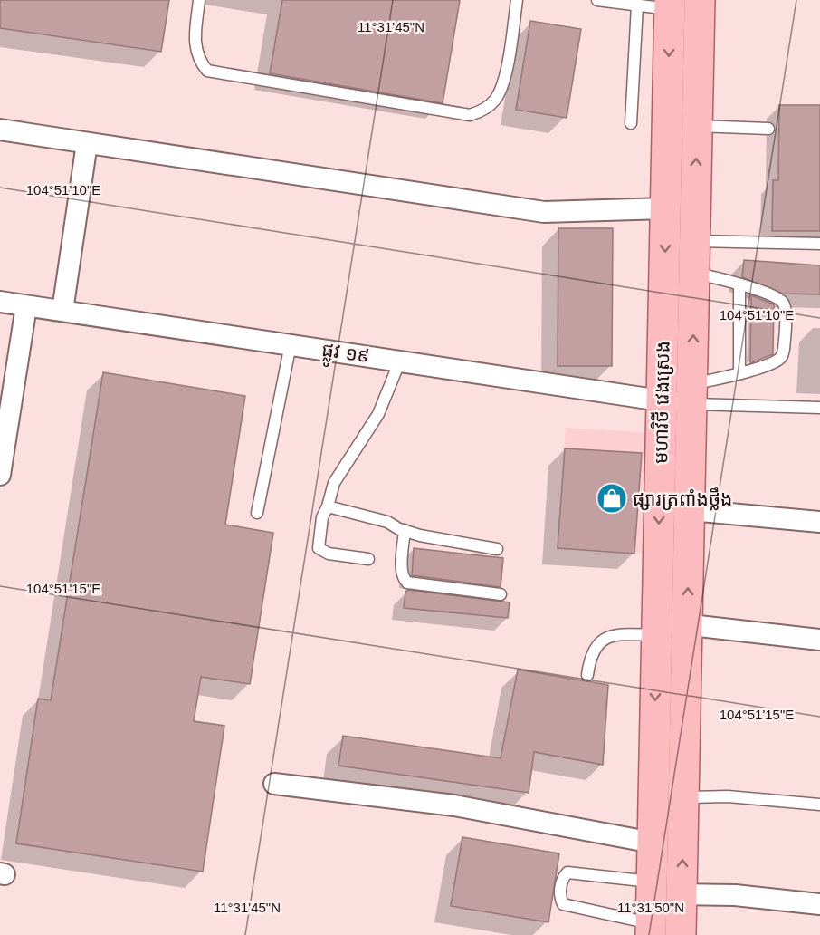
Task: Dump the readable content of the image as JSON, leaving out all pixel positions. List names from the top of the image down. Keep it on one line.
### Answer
{"streets":{"main road":["មហាវិថី វេងស្រេង"],"street":["ផ្លូវ ១៩"]},"crossings":[["ផ្លូវ ១៩","មហាវិថី វេងស្រេង"]],"places":{"shop":["ផ្សារត្រពាំងថ្លឹង"]},"coordinates":["11°31'45\"N","104°51'10\"E","104°51'15\"E","11°31'50\"N"]}
